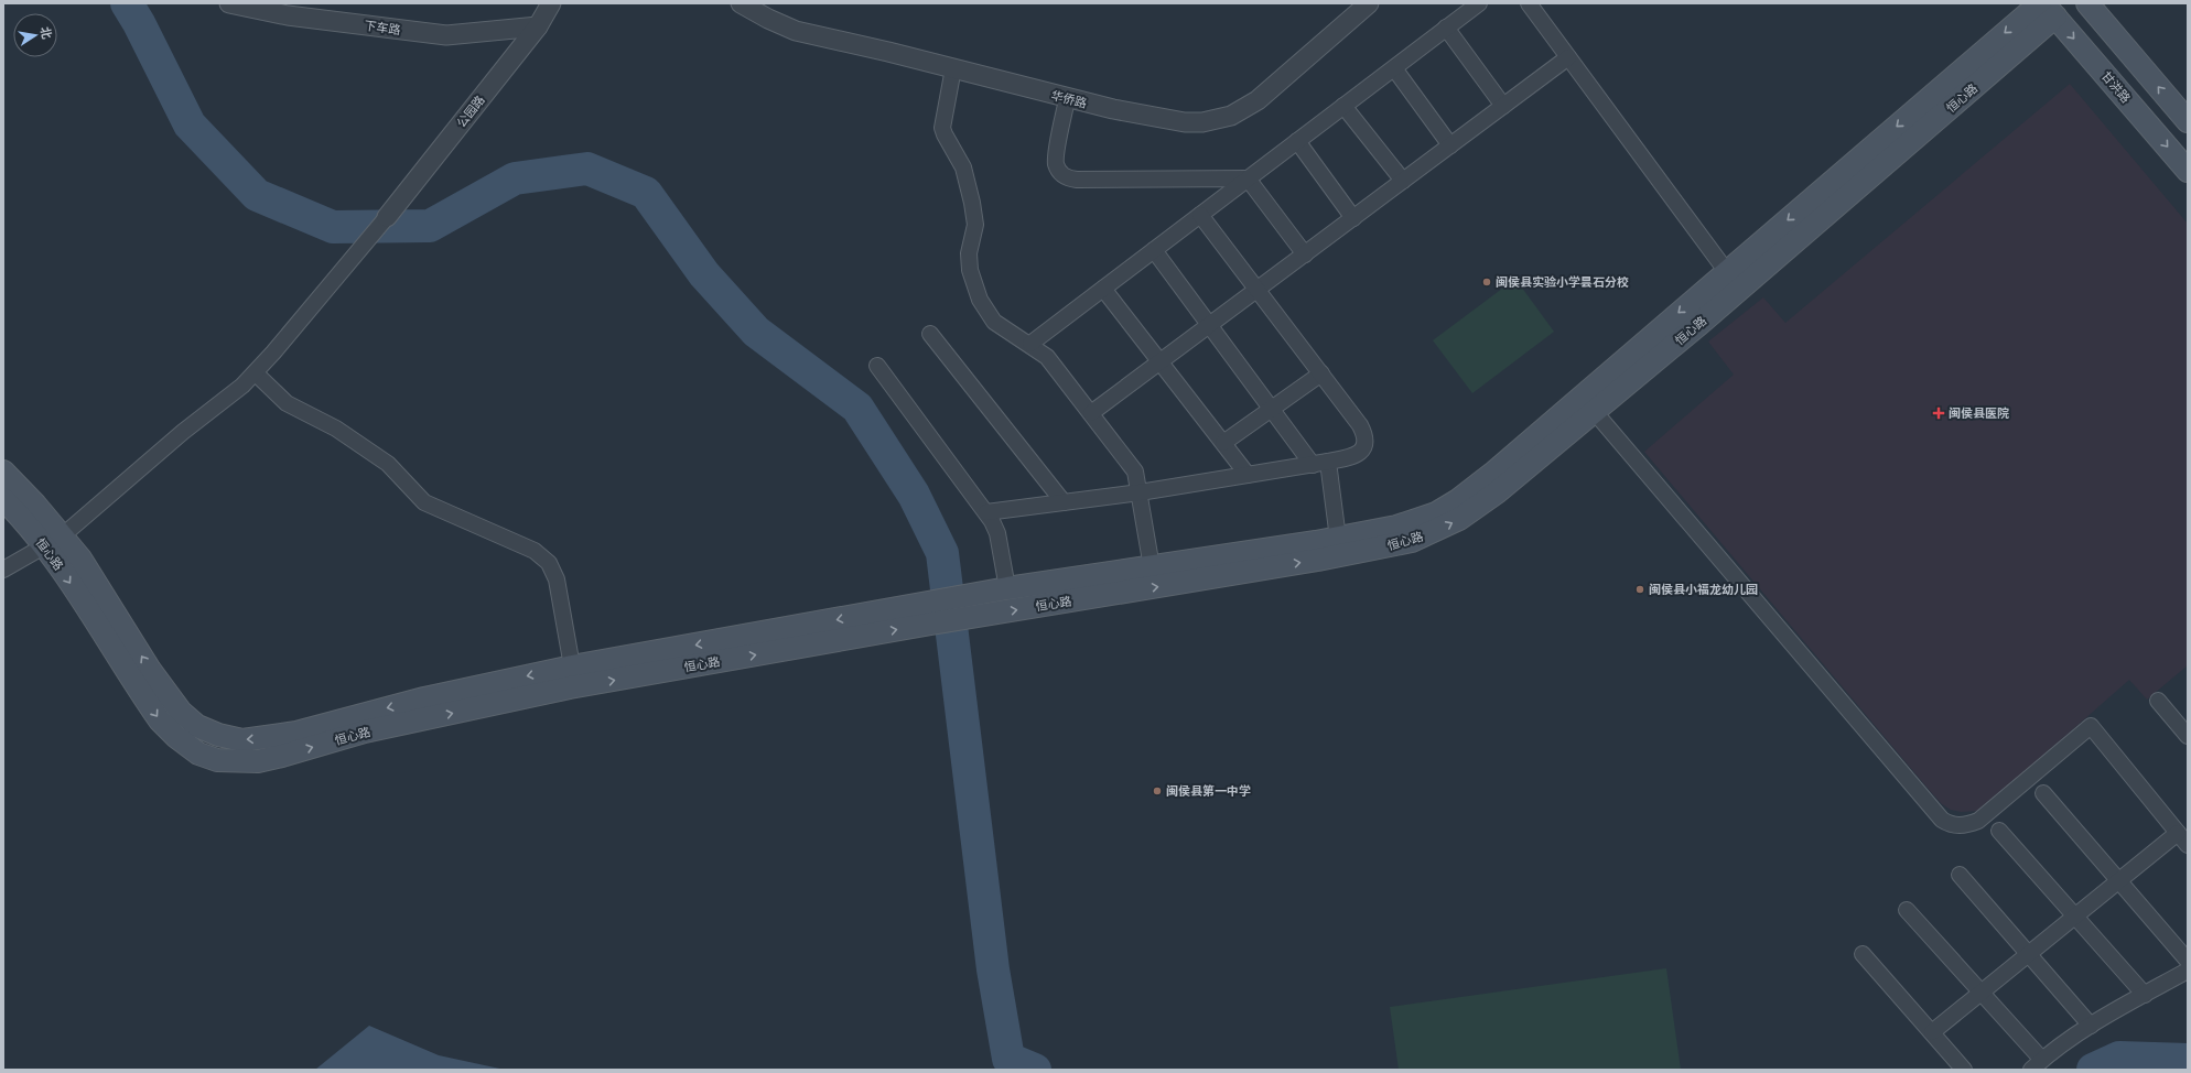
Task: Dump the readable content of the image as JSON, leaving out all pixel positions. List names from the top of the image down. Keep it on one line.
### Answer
{"streets":{"main road":["甘洪路","恒心路"],"street":["下车路","华侨路","公园路"]},"crossings":[["下车路","公园路"],["甘洪路","恒心路"]],"places":{"other":["闽侯县实验小学昙石分校","闽侯县小福龙幼儿园","闽侯县第一中学"],"health":["闽侯县医院"]},"north":"right"}
